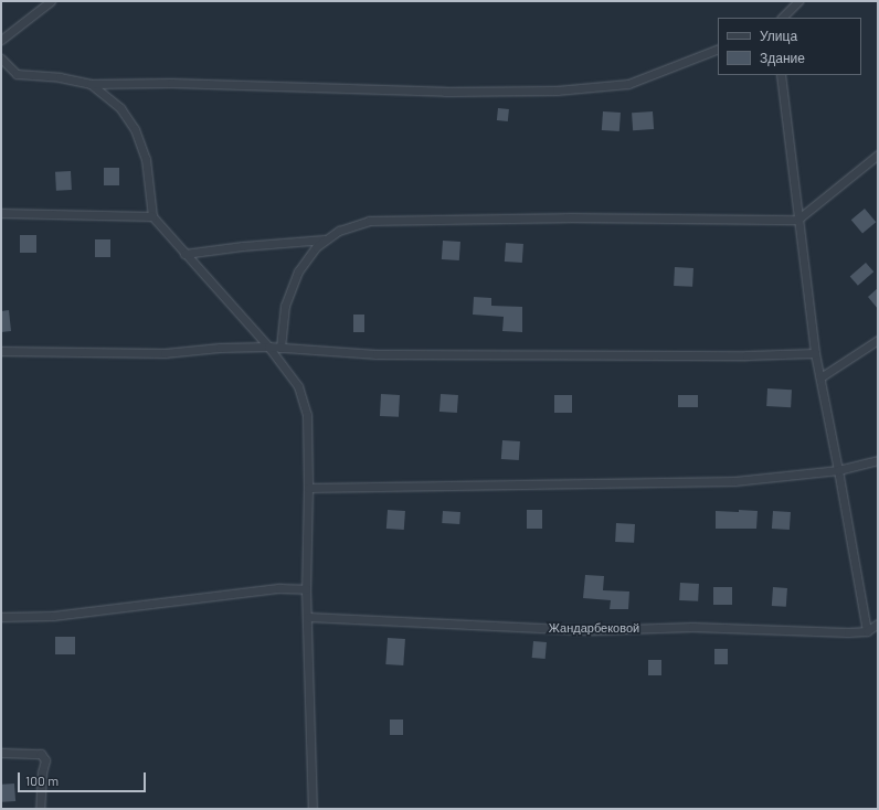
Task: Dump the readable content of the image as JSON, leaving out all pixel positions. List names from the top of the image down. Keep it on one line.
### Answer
{"streets":{"street":["Жандарбековой"]},"legend":["Улица","Здание"],"scale_bar":"100 m"}
